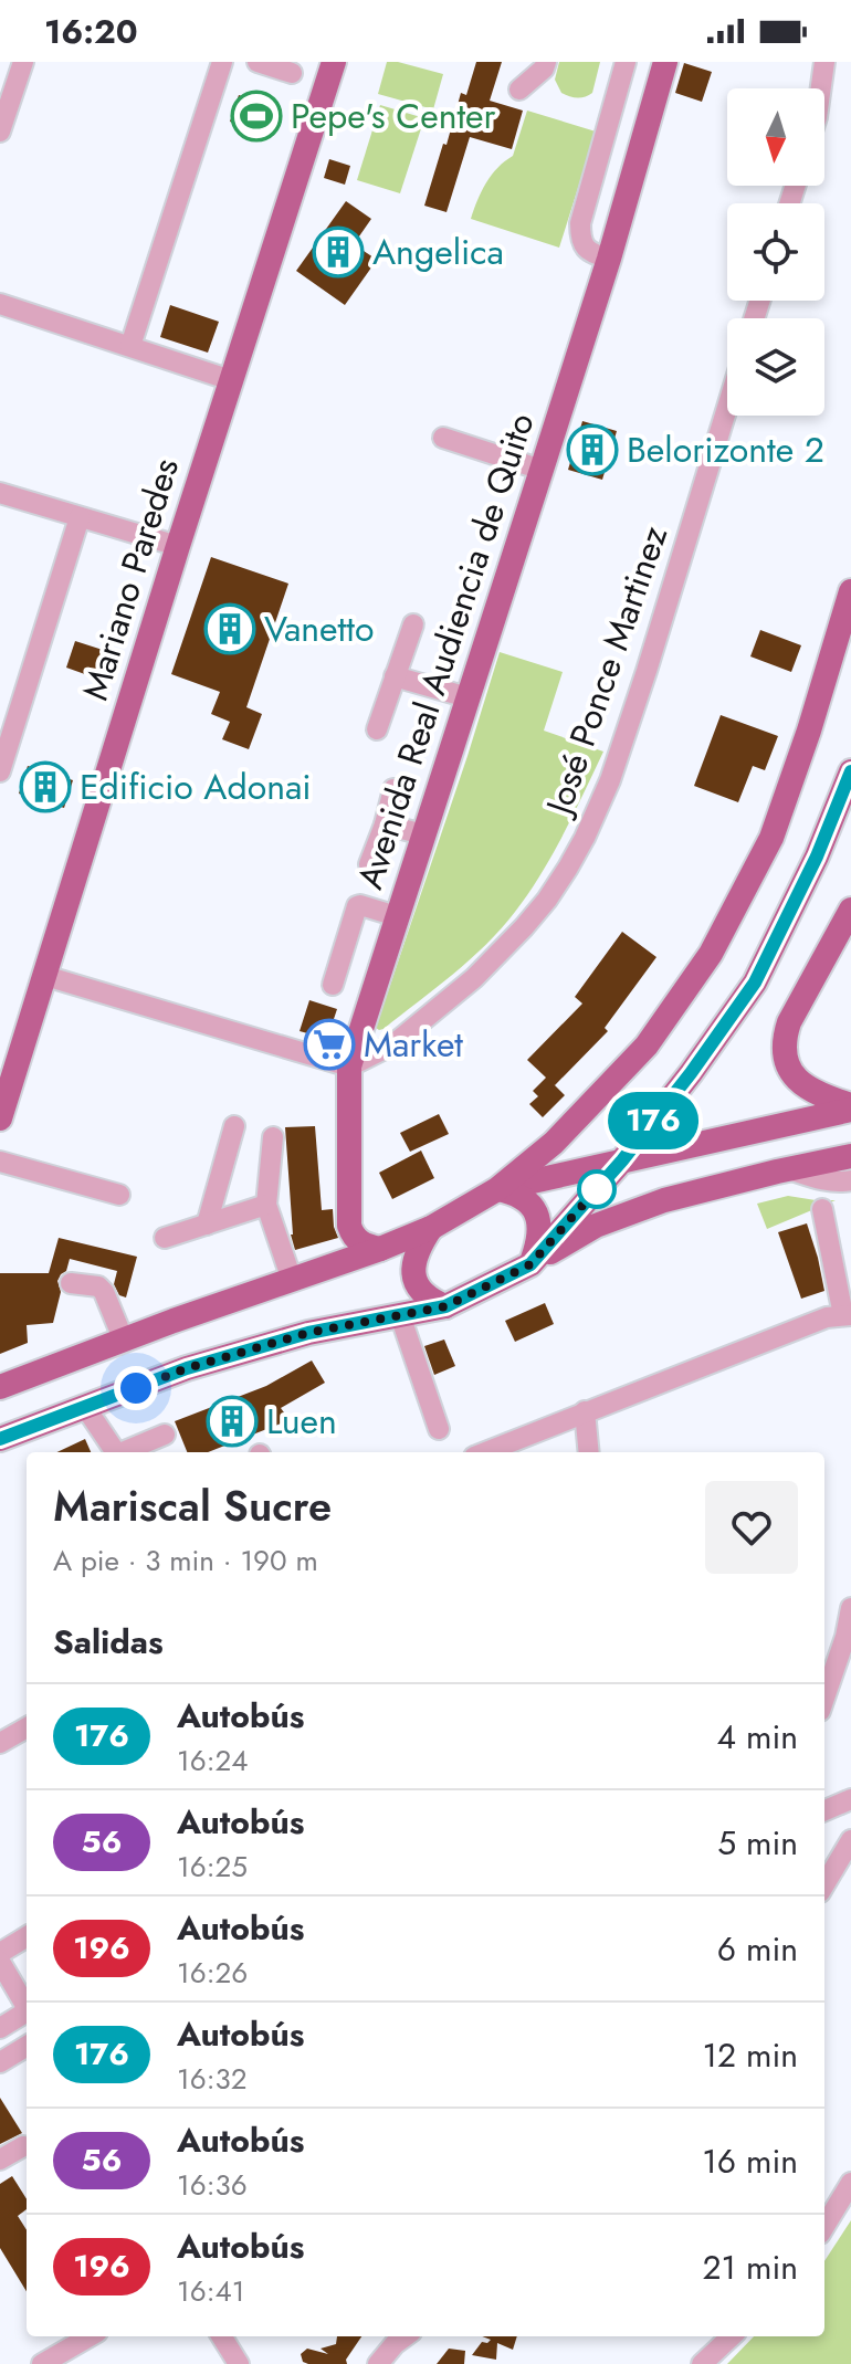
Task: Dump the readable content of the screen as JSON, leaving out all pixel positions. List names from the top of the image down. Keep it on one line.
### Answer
{"streets":{"main road":["Mariano Paredes","Avenida Real Audiencia de Quito"],"street":["José Ponce Martinez"]},"crossings":[["Avenida Real Audiencia de Quito","José Ponce Martinez"]],"places":{"sports":["Pepe's Center"],"building":["Angelica","Belorizonte 2","Vanetto","Edificio Adonai","Luen"],"supermarket":["Market"]},"lines":["bus line 176"],"north":"bottom","page":{"status":"16:20","on_map":"176","heading":[["Mariscal Sucre","A pie · 3 min · 190 m"],"Salidas"],"list":[{"mark":"176","name":"Autobús","note":"16:24","value":"4 min"},{"mark":"56","name":"Autobús","note":"16:25","value":"5 min"},{"mark":"196","name":"Autobús","note":"16:26","value":"6 min"},{"mark":"176","name":"Autobús","note":"16:32","value":"12 min"},{"mark":"56","name":"Autobús","note":"16:36","value":"16 min"},{"mark":"196","name":"Autobús","note":"16:41","value":"21 min"}]}}
